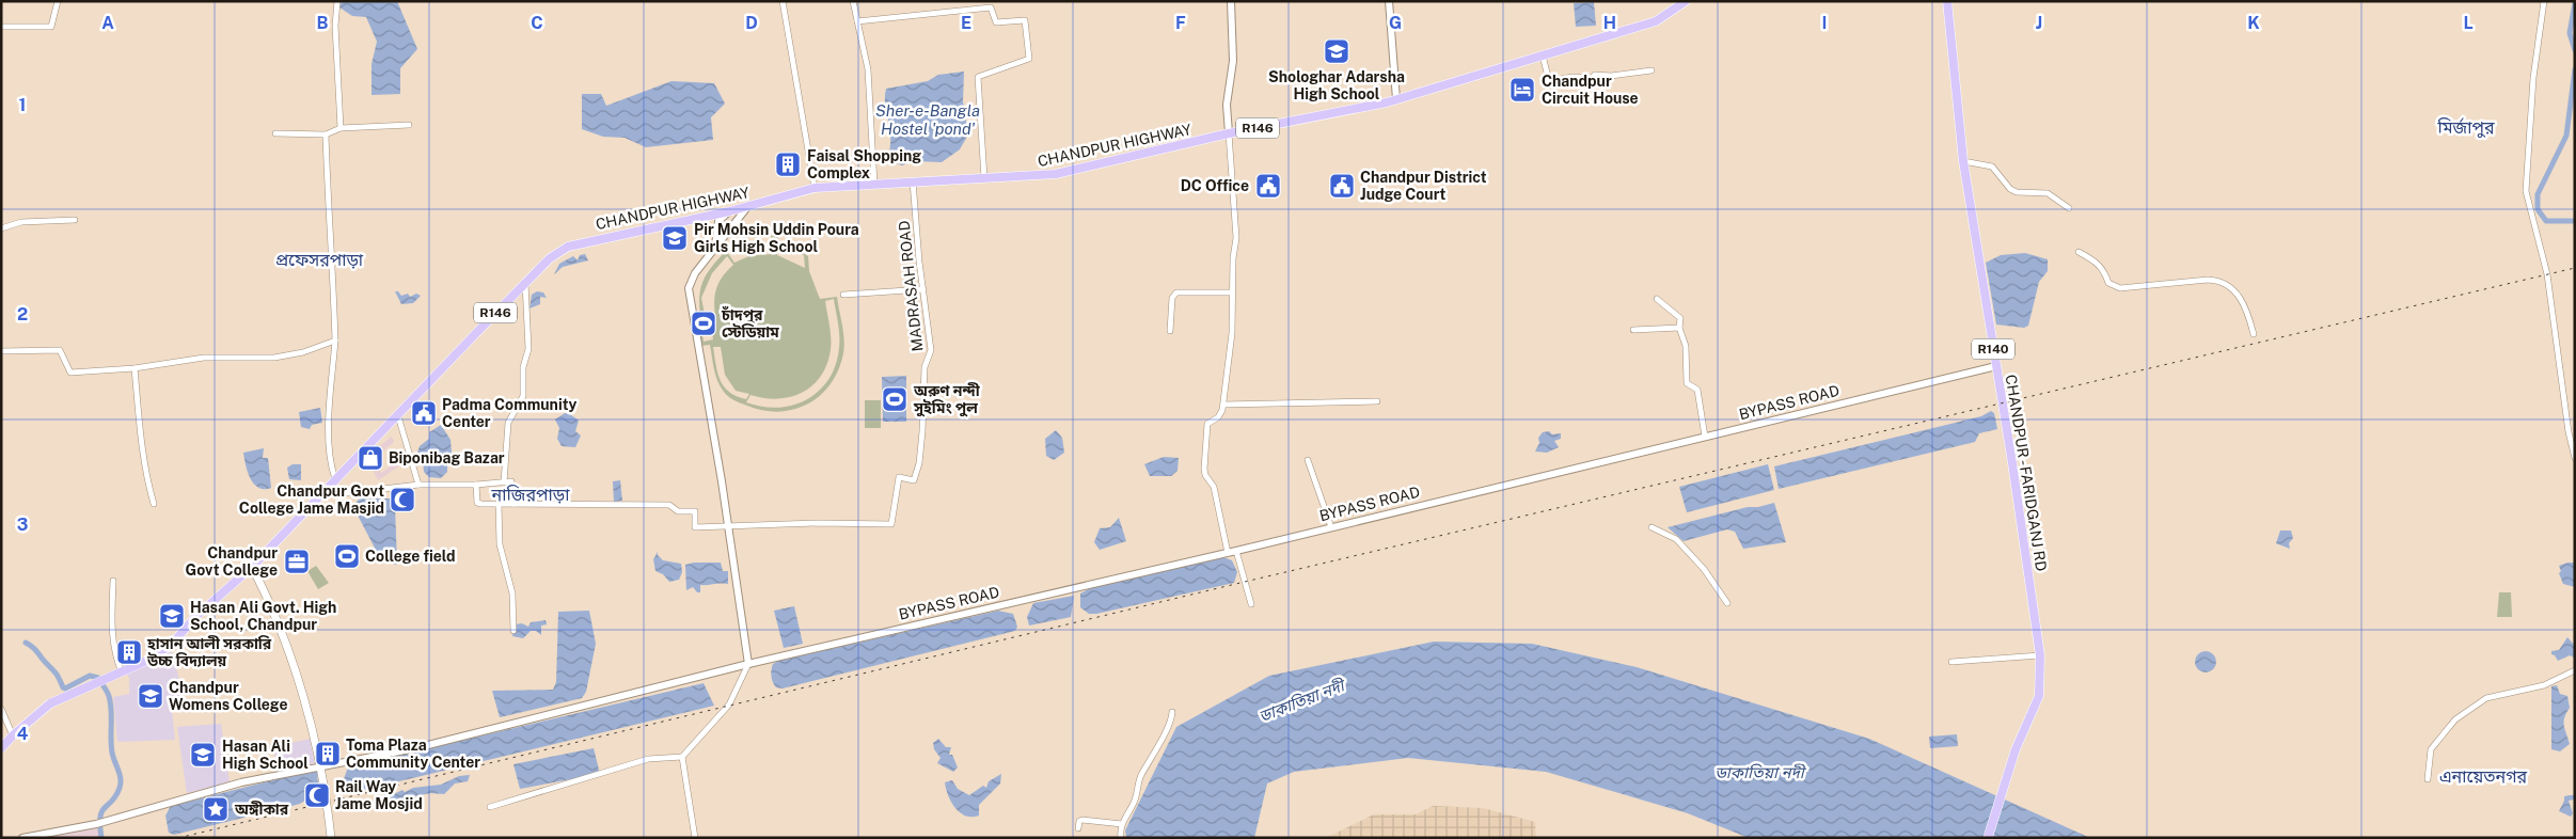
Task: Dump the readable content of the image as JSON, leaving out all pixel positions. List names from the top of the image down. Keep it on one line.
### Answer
{"streets":{"main road":["R146","CHANDPUR HIGHWAY","R140","CHANDPUR - FARIDGANJ RD"],"street":["MADRASAH ROAD","BYPASS ROAD"]},"crossings":[["CHANDPUR HIGHWAY","MADRASAH ROAD"],["BYPASS ROAD","CHANDPUR - FARIDGANJ RD"]],"districts":["মির্জাপুর","প্রফেসরপাড়া","নাজিরপাড়া","এনায়েতনগর"],"water":["Sher-e-Bangla Hostel 'pond'","ডাকাতিয়া নদী"],"places":{"school or university":["Shologhar Adarsha High School","Pir Mohsin Uddin Poura Girls High School","Hasan Ali Govt. High School, Chandpur","Chandpur Womens College","Hasan Ali High School"],"hotel":["Chandpur Circuit House"],"building":["Faisal Shopping Complex","হাসান আলী সরকারি উচ্চ বিদ্যালয়","Toma Plaza Community Center"],"public building":["DC Office","Chandpur District Judge Court","Padma Community Center"],"sports":["চাঁদপুর স্টেডিয়াম","অরুণ নন্দী সুইমিং পুল","College field"],"shop":["Biponibag Bazar"],"mosque":["Chandpur Govt College Jame Masjid","Rail Way Jame Mosjid"],"office":["Chandpur Govt College"],"place":["অঙ্গীকার"]},"grid":{"columns":["A","B","C","D","E","F","G","H","I","J","K","L"],"rows":["1","2","3","4"]}}
